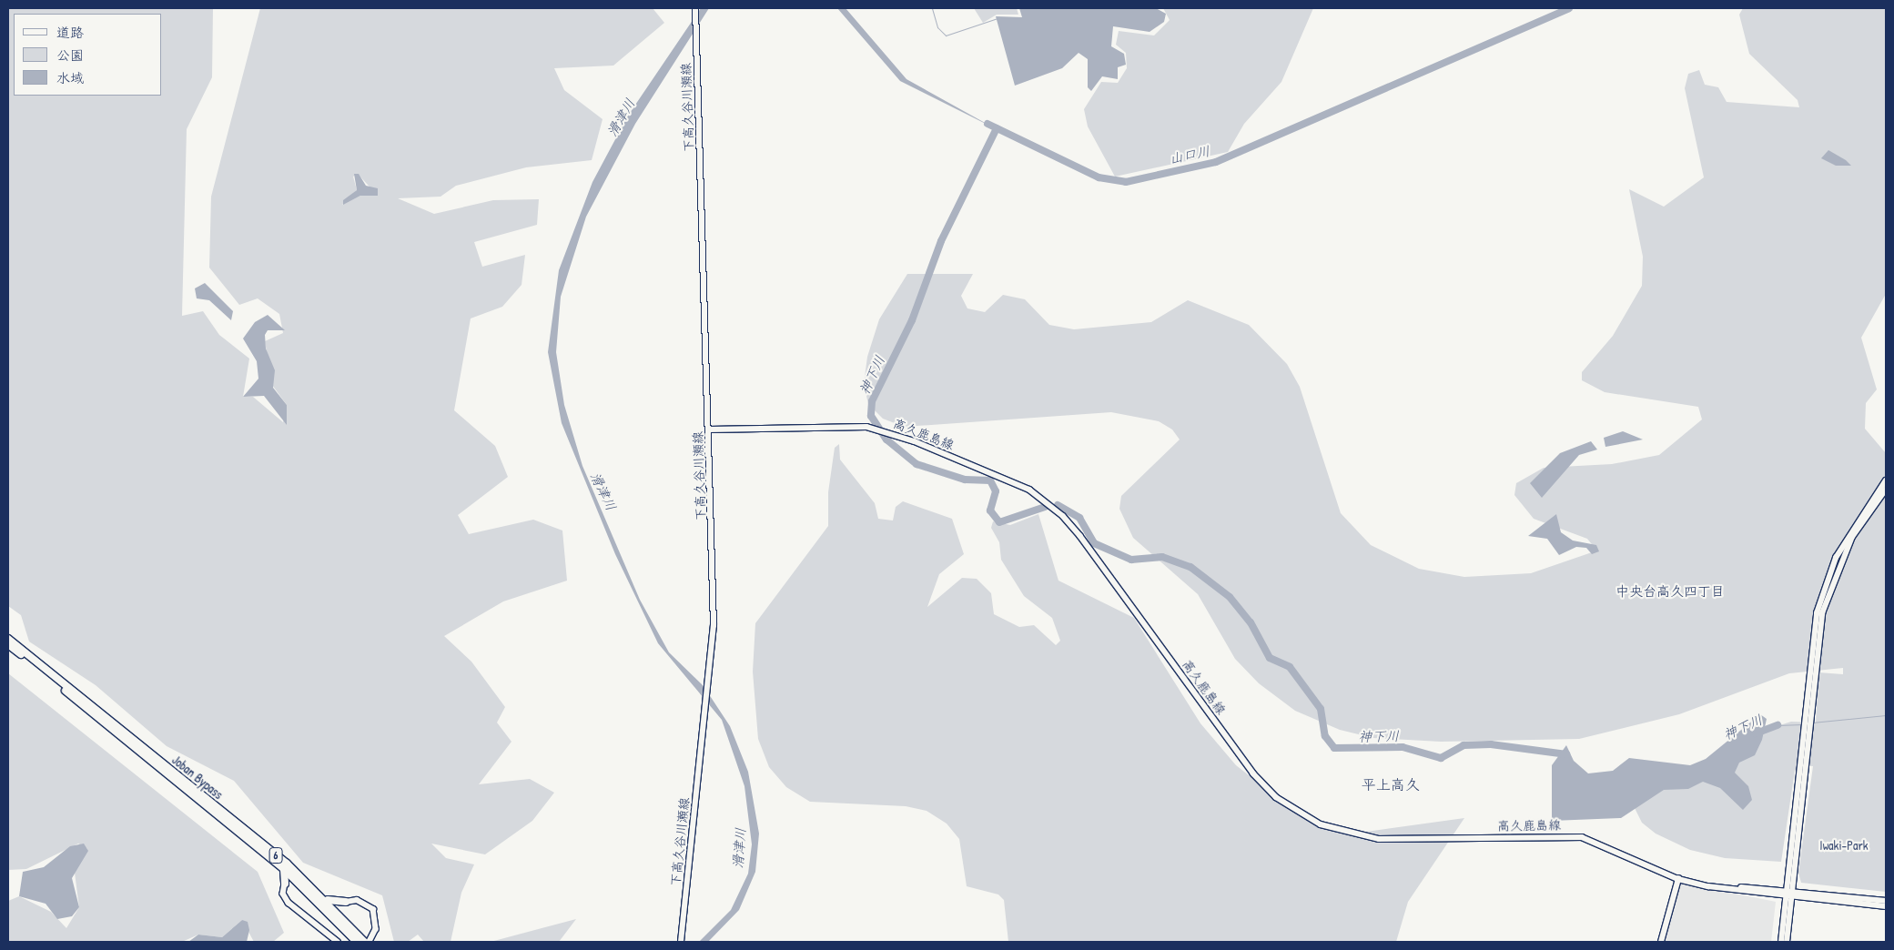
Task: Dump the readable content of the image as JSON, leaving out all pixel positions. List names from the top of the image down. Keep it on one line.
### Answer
{"streets":{"highway":["Joban Bypass","6"],"main road":["下高久谷川瀬線","高久鹿島線"]},"crossings":[["下高久谷川瀬線","高久鹿島線"]],"districts":["中央台高久四丁目","平上高久"],"water":["滑津川","山口川","神下川"],"parks":["Iwaki-Park"],"legend":["道路","公園","水域"]}
